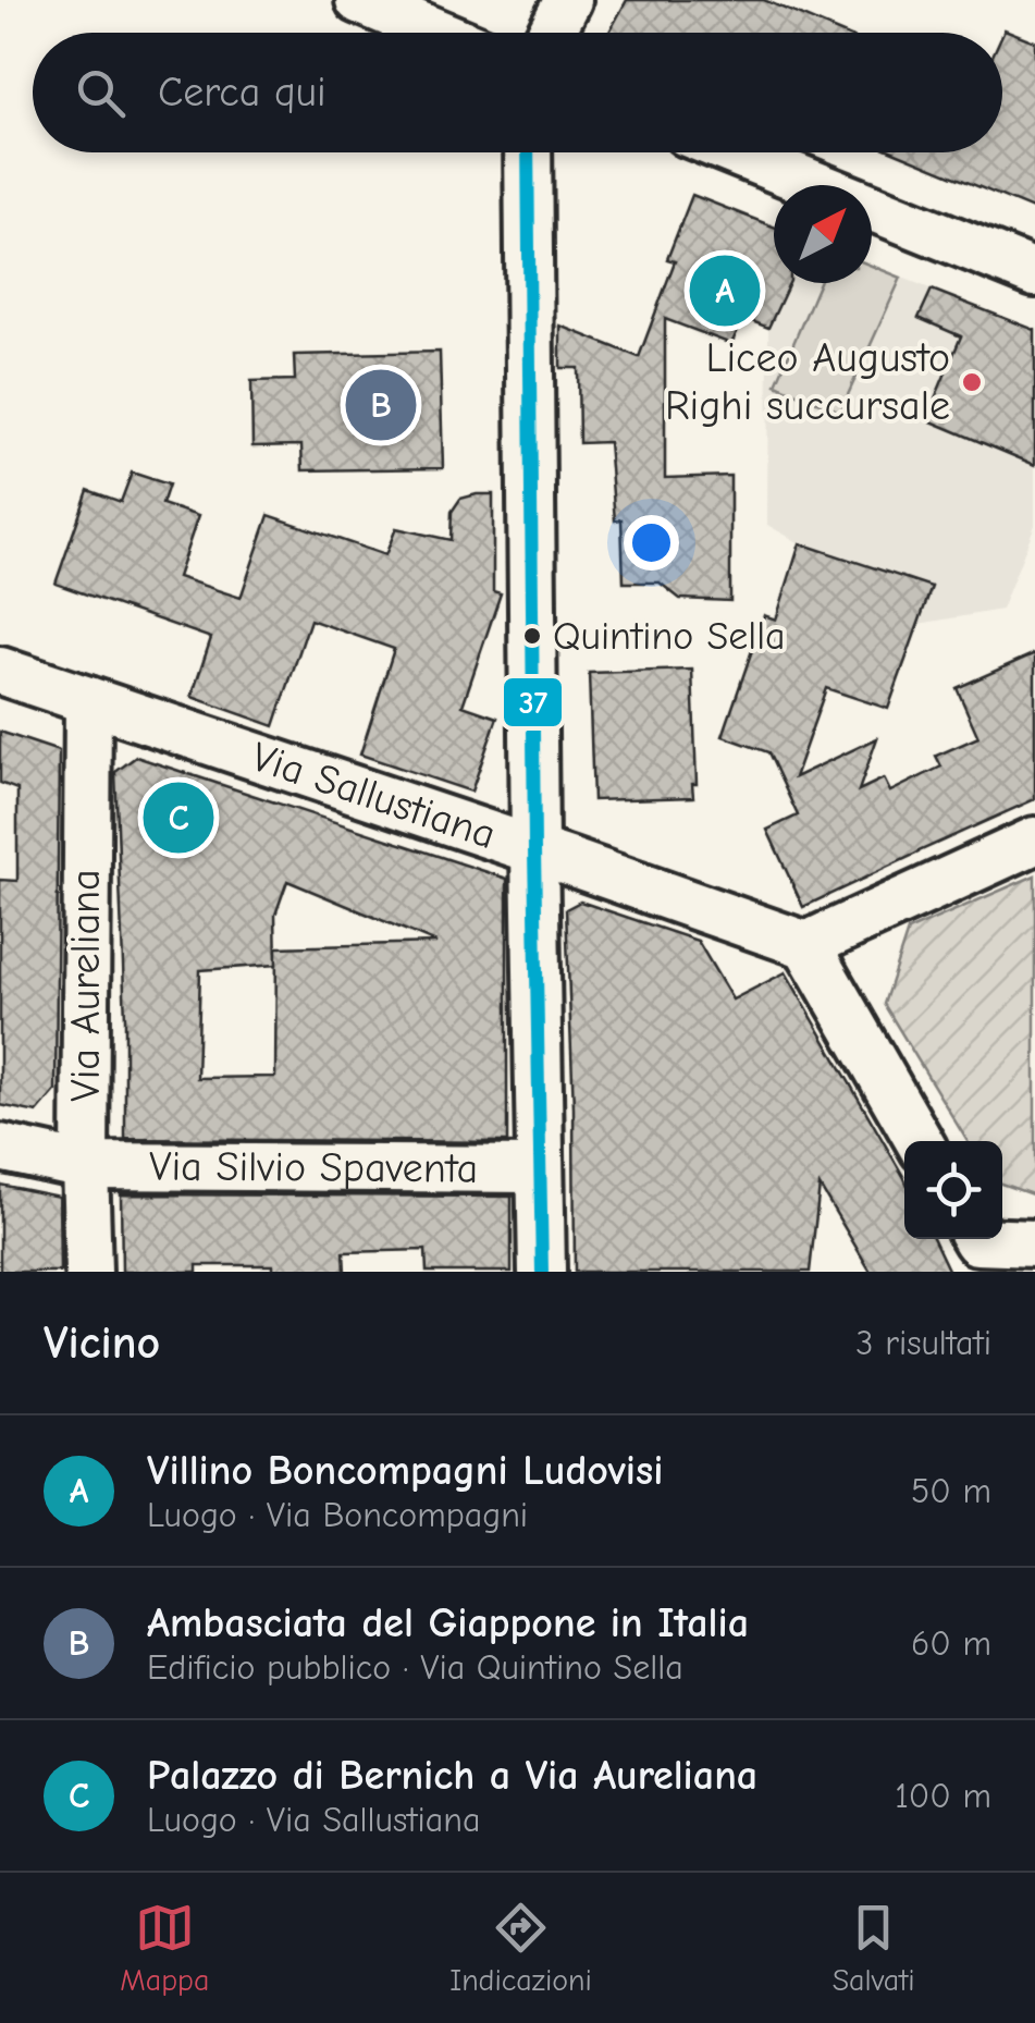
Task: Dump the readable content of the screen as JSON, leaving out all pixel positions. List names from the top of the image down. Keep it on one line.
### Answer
{"streets":{"street":["Via Sallustiana","Via Aureliana","Via Silvio Spaventa"]},"crossings":[["Via Sallustiana","Via Aureliana"],["Via Aureliana","Via Silvio Spaventa"]],"places":["Liceo Augusto Righi succursale","Quintino Sella"],"lines":["transit line 37"],"north":"top right","page":{"search":"Cerca qui","pins":["A","B","C"],"heading":["Vicino","3 risultati"],"list":[{"mark":"A","name":"Villino Boncompagni Ludovisi","note":"Luogo · Via Boncompagni","value":"50 m"},{"mark":"B","name":"Ambasciata del Giappone in Italia","note":"Edificio pubblico · Via Quintino Sella","value":"60 m"},{"mark":"C","name":"Palazzo di Bernich a Via Aureliana","note":"Luogo · Via Sallustiana","value":"100 m"}],"nav":["Mappa","Indicazioni","Salvati"]}}
